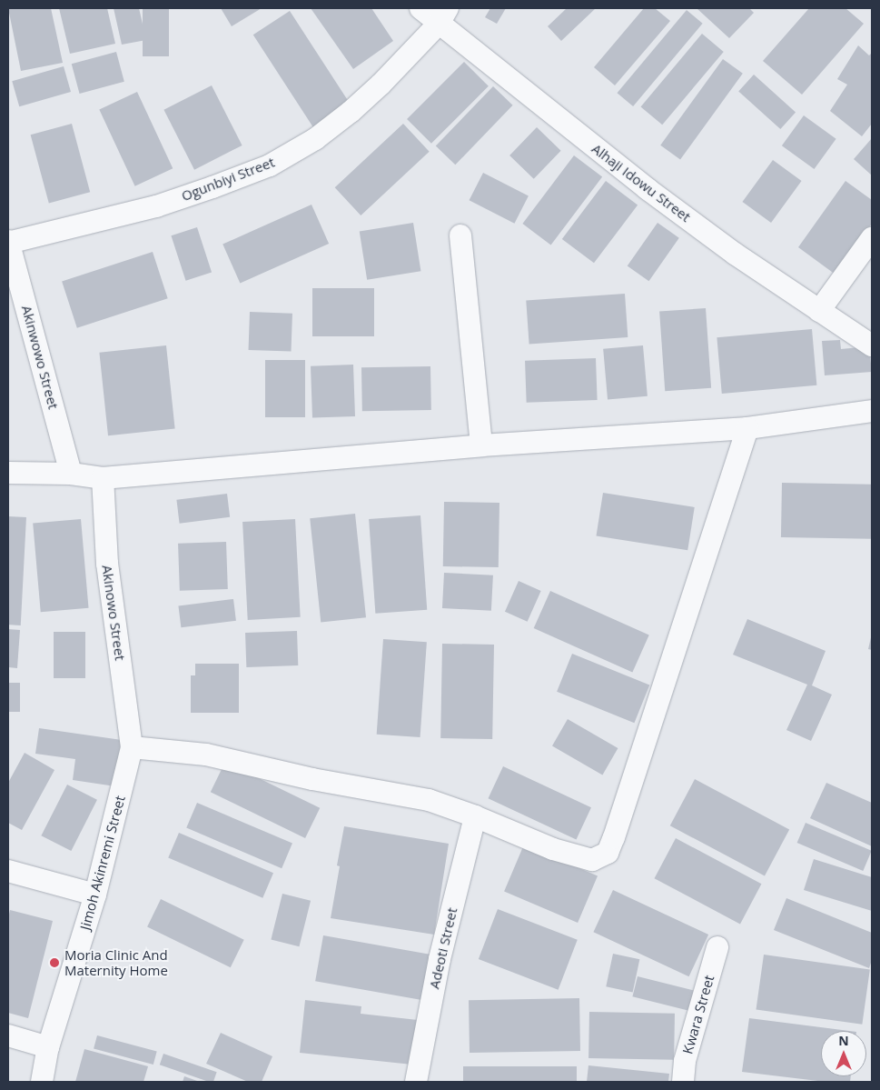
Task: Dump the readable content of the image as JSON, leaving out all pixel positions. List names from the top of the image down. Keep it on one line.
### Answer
{"streets":{"street":["Ogunbiyi Street","Alhaji Idowu Street","Akinwowo Street","Akinowo Street","Jimoh Akinremi Street","Adeoti Street","Kwara Street"]},"crossings":[["Ogunbiyi Street","Alhaji Idowu Street"],["Ogunbiyi Street","Akinwowo Street"],["Akinowo Street","Jimoh Akinremi Street"]],"places":["Moria Clinic And Maternity Home"],"north":"top"}
